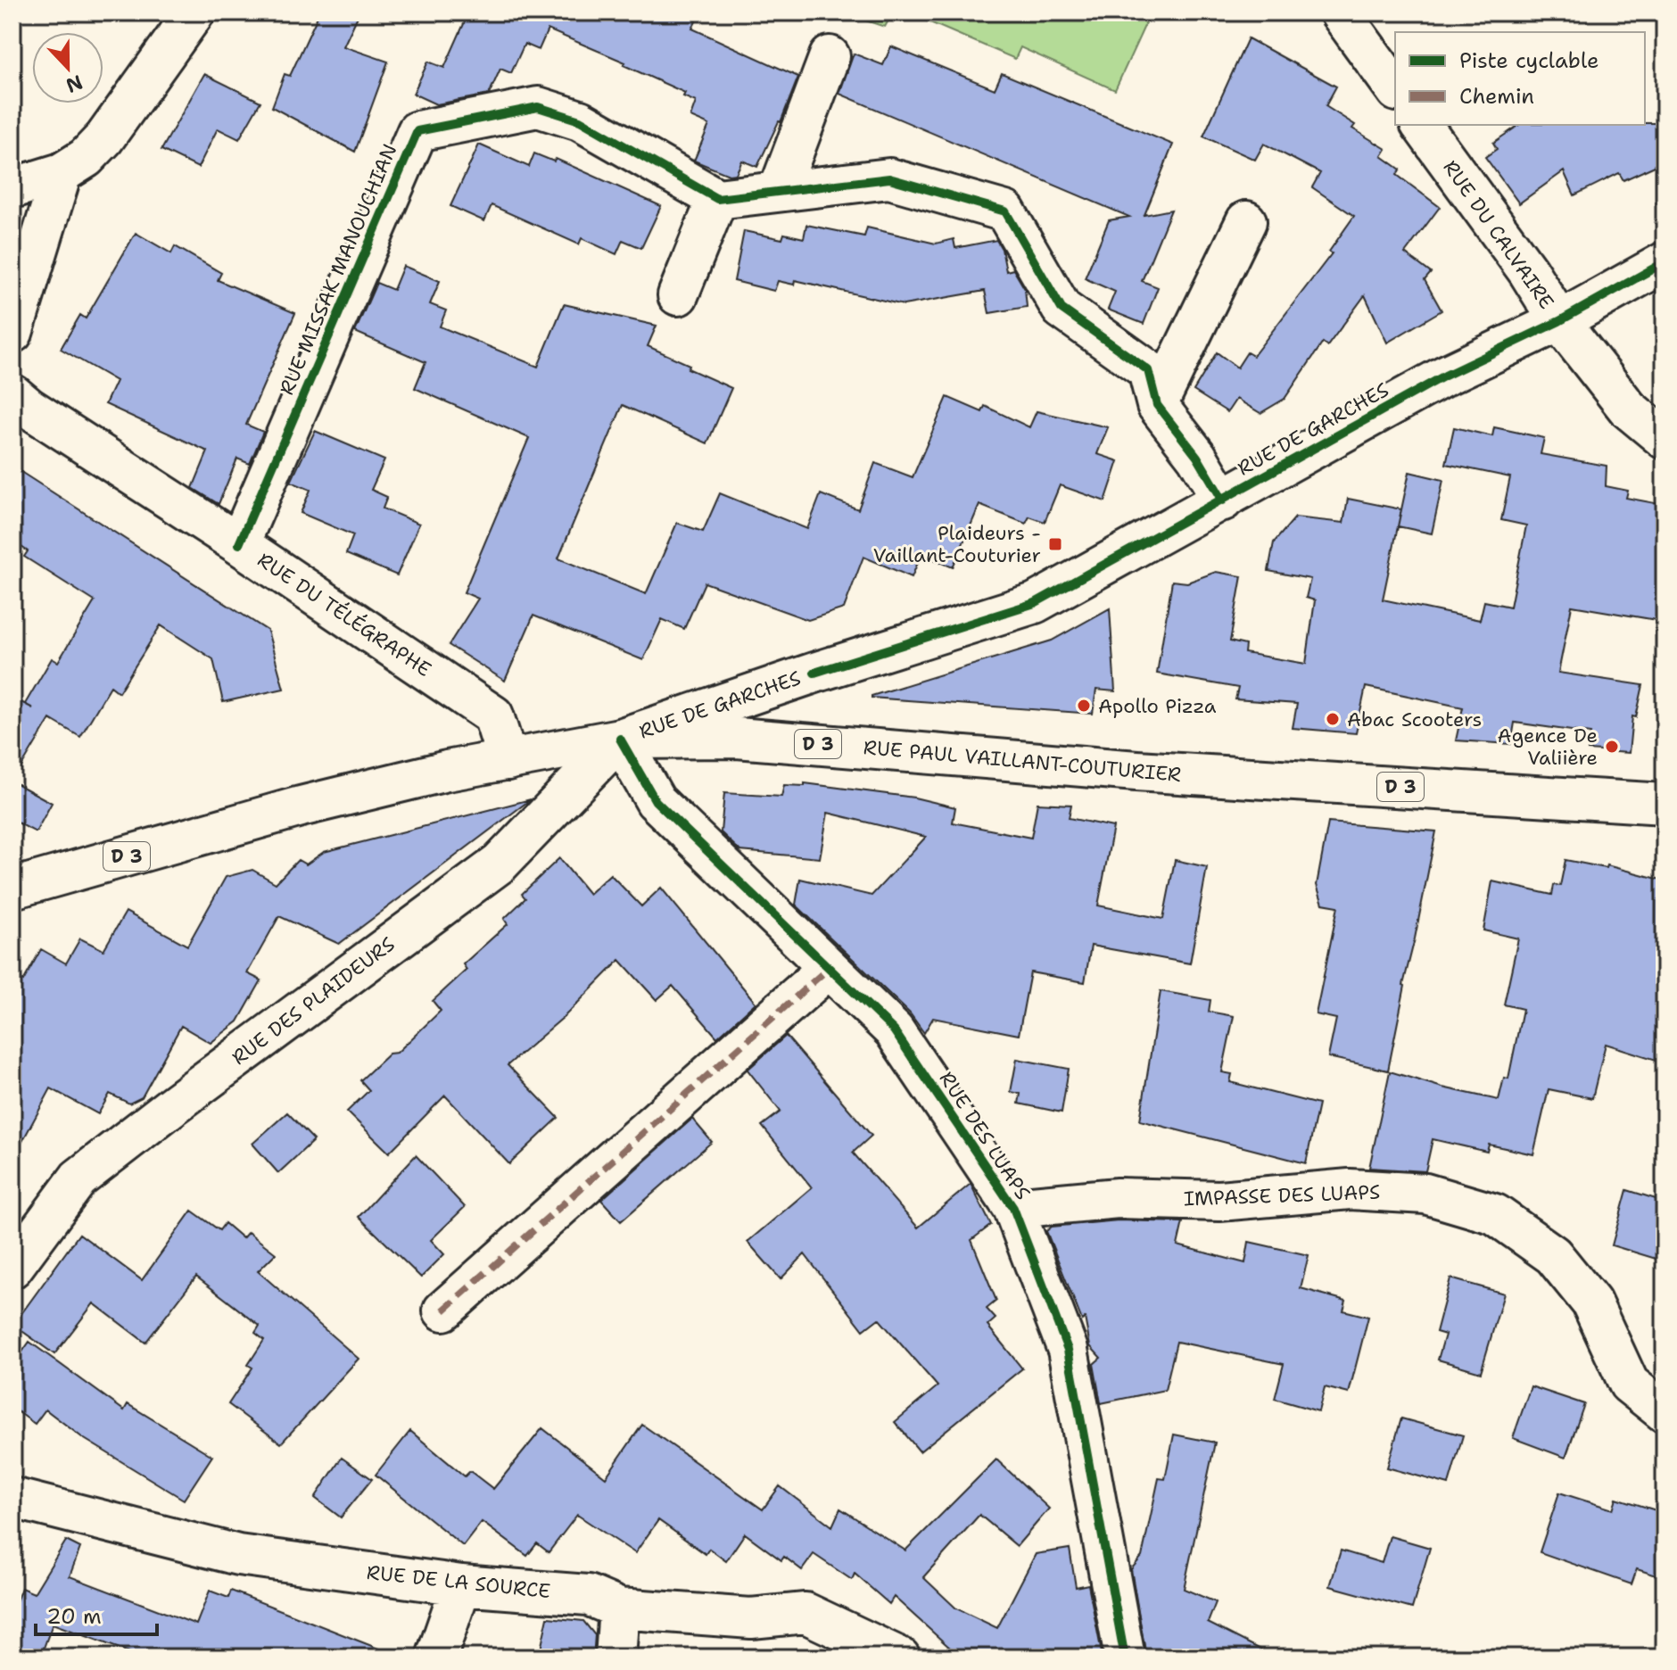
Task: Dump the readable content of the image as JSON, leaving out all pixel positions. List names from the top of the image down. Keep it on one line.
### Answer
{"streets":{"street":["RUE DU CALVAIRE","RUE MISSAK MANOUCHIAN","RUE DE GARCHES","RUE DU TÉLÉGRAPHE","D 3","RUE PAUL VAILLANT-COUTURIER","RUE DES PLAIDEURS","RUE DES LUAPS","IMPASSE DES LUAPS","RUE DE LA SOURCE"]},"crossings":[["RUE DU CALVAIRE","RUE DE GARCHES"],["RUE MISSAK MANOUCHIAN","RUE DU TÉLÉGRAPHE"],["RUE DE GARCHES","RUE PAUL VAILLANT-COUTURIER"],["RUE DE GARCHES","RUE DES PLAIDEURS"],["RUE DE GARCHES","RUE DES LUAPS"],["RUE DU TÉLÉGRAPHE","RUE PAUL VAILLANT-COUTURIER"],["RUE PAUL VAILLANT-COUTURIER","RUE DES PLAIDEURS"],["RUE PAUL VAILLANT-COUTURIER","RUE DES LUAPS"],["RUE DES PLAIDEURS","RUE DES LUAPS"],["RUE DES LUAPS","IMPASSE DES LUAPS"]],"places":{"transit":["Plaideurs - Vaillant-Couturier"],"other":["Apollo Pizza","Abac Scooters","Agence De Valiière"]},"legend":["Piste cyclable","Chemin"],"scale_bar":"20 m","north":"bottom"}
